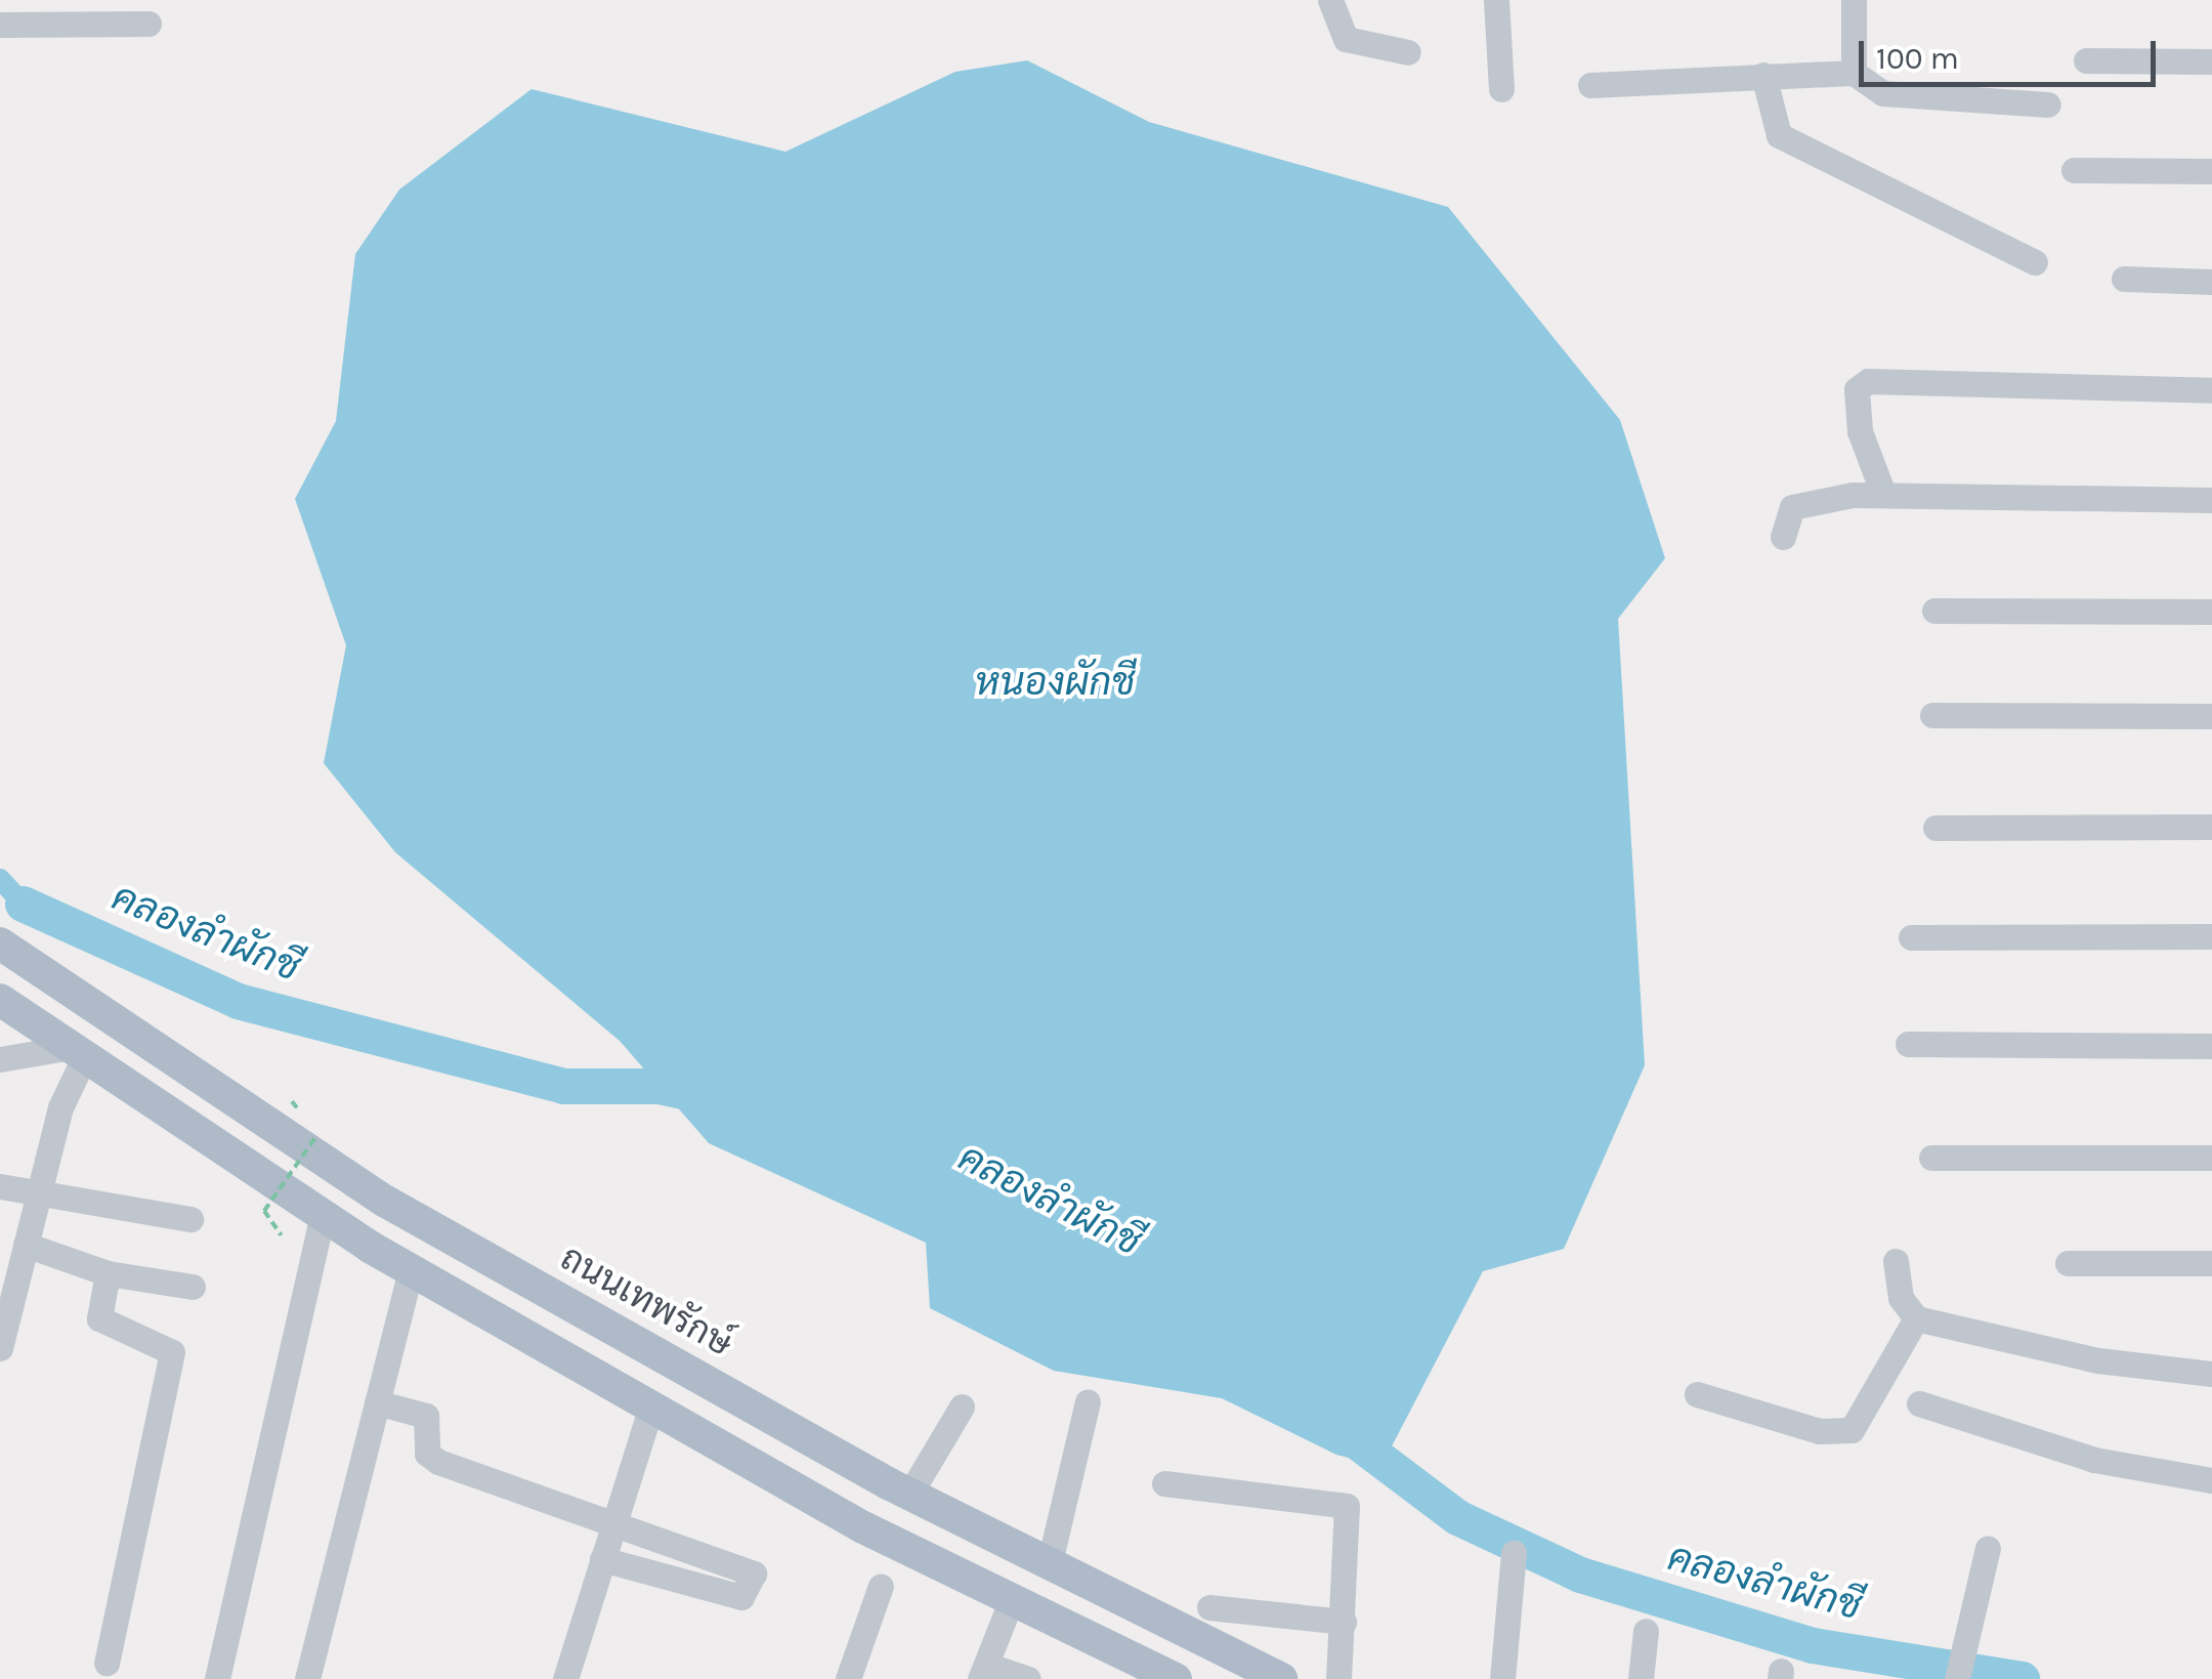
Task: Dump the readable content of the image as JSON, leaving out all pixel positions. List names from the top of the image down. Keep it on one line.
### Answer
{"streets":{"main road":["ถนนเทพรักษ์"]},"water":["หนองผักชี","คลองลำผักชี"],"scale_bar":"100 m"}
